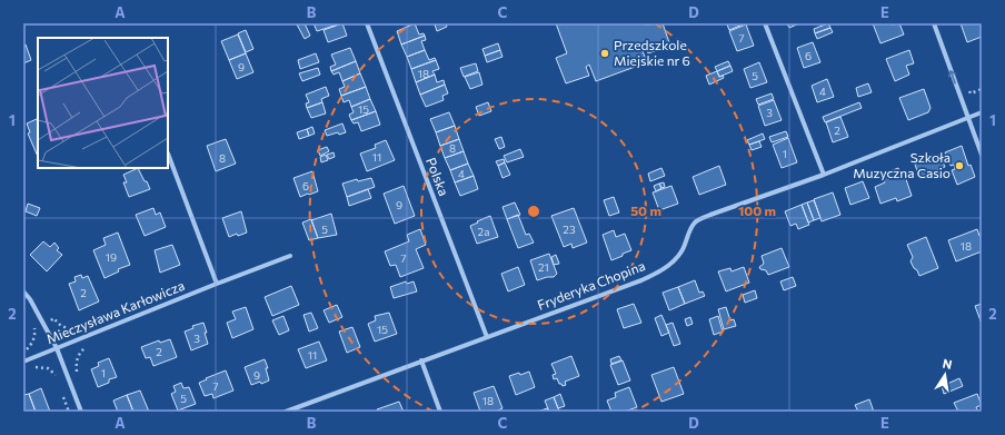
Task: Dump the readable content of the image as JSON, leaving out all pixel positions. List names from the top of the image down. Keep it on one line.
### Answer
{"streets":{"street":["Polska","Fryderyka Chopina","Mieczysława Karłowicza"]},"crossings":[["Polska","Fryderyka Chopina"]],"places":["Przedszkole Miejskie nr 6","Szkoła Muzyczna Casio"],"house_numbers":["7","6","9","18","5","4","15","3","2","8","1","11","8","4","6","9","5","23","2a","18","19","7","21","2","15","3","2","11","1","9","7","5","18"],"north":"top","grid":{"columns":["A","B","C","D","E"],"rows":["1","2"]},"rings":["50 m","100 m"]}
